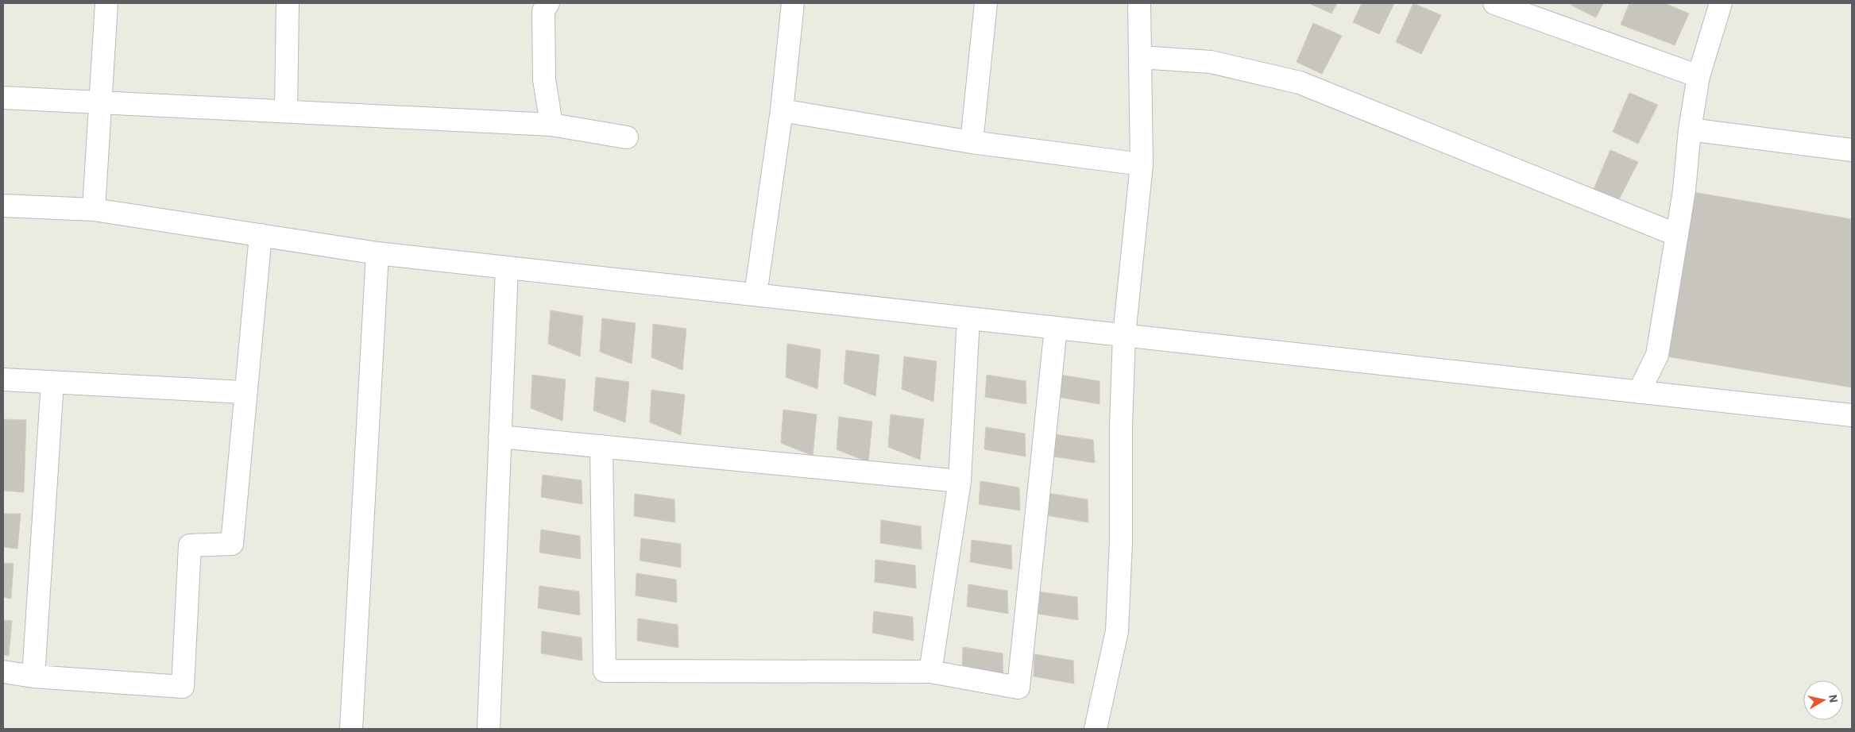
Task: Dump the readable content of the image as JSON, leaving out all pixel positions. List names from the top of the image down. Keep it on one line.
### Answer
{"north":"right"}
